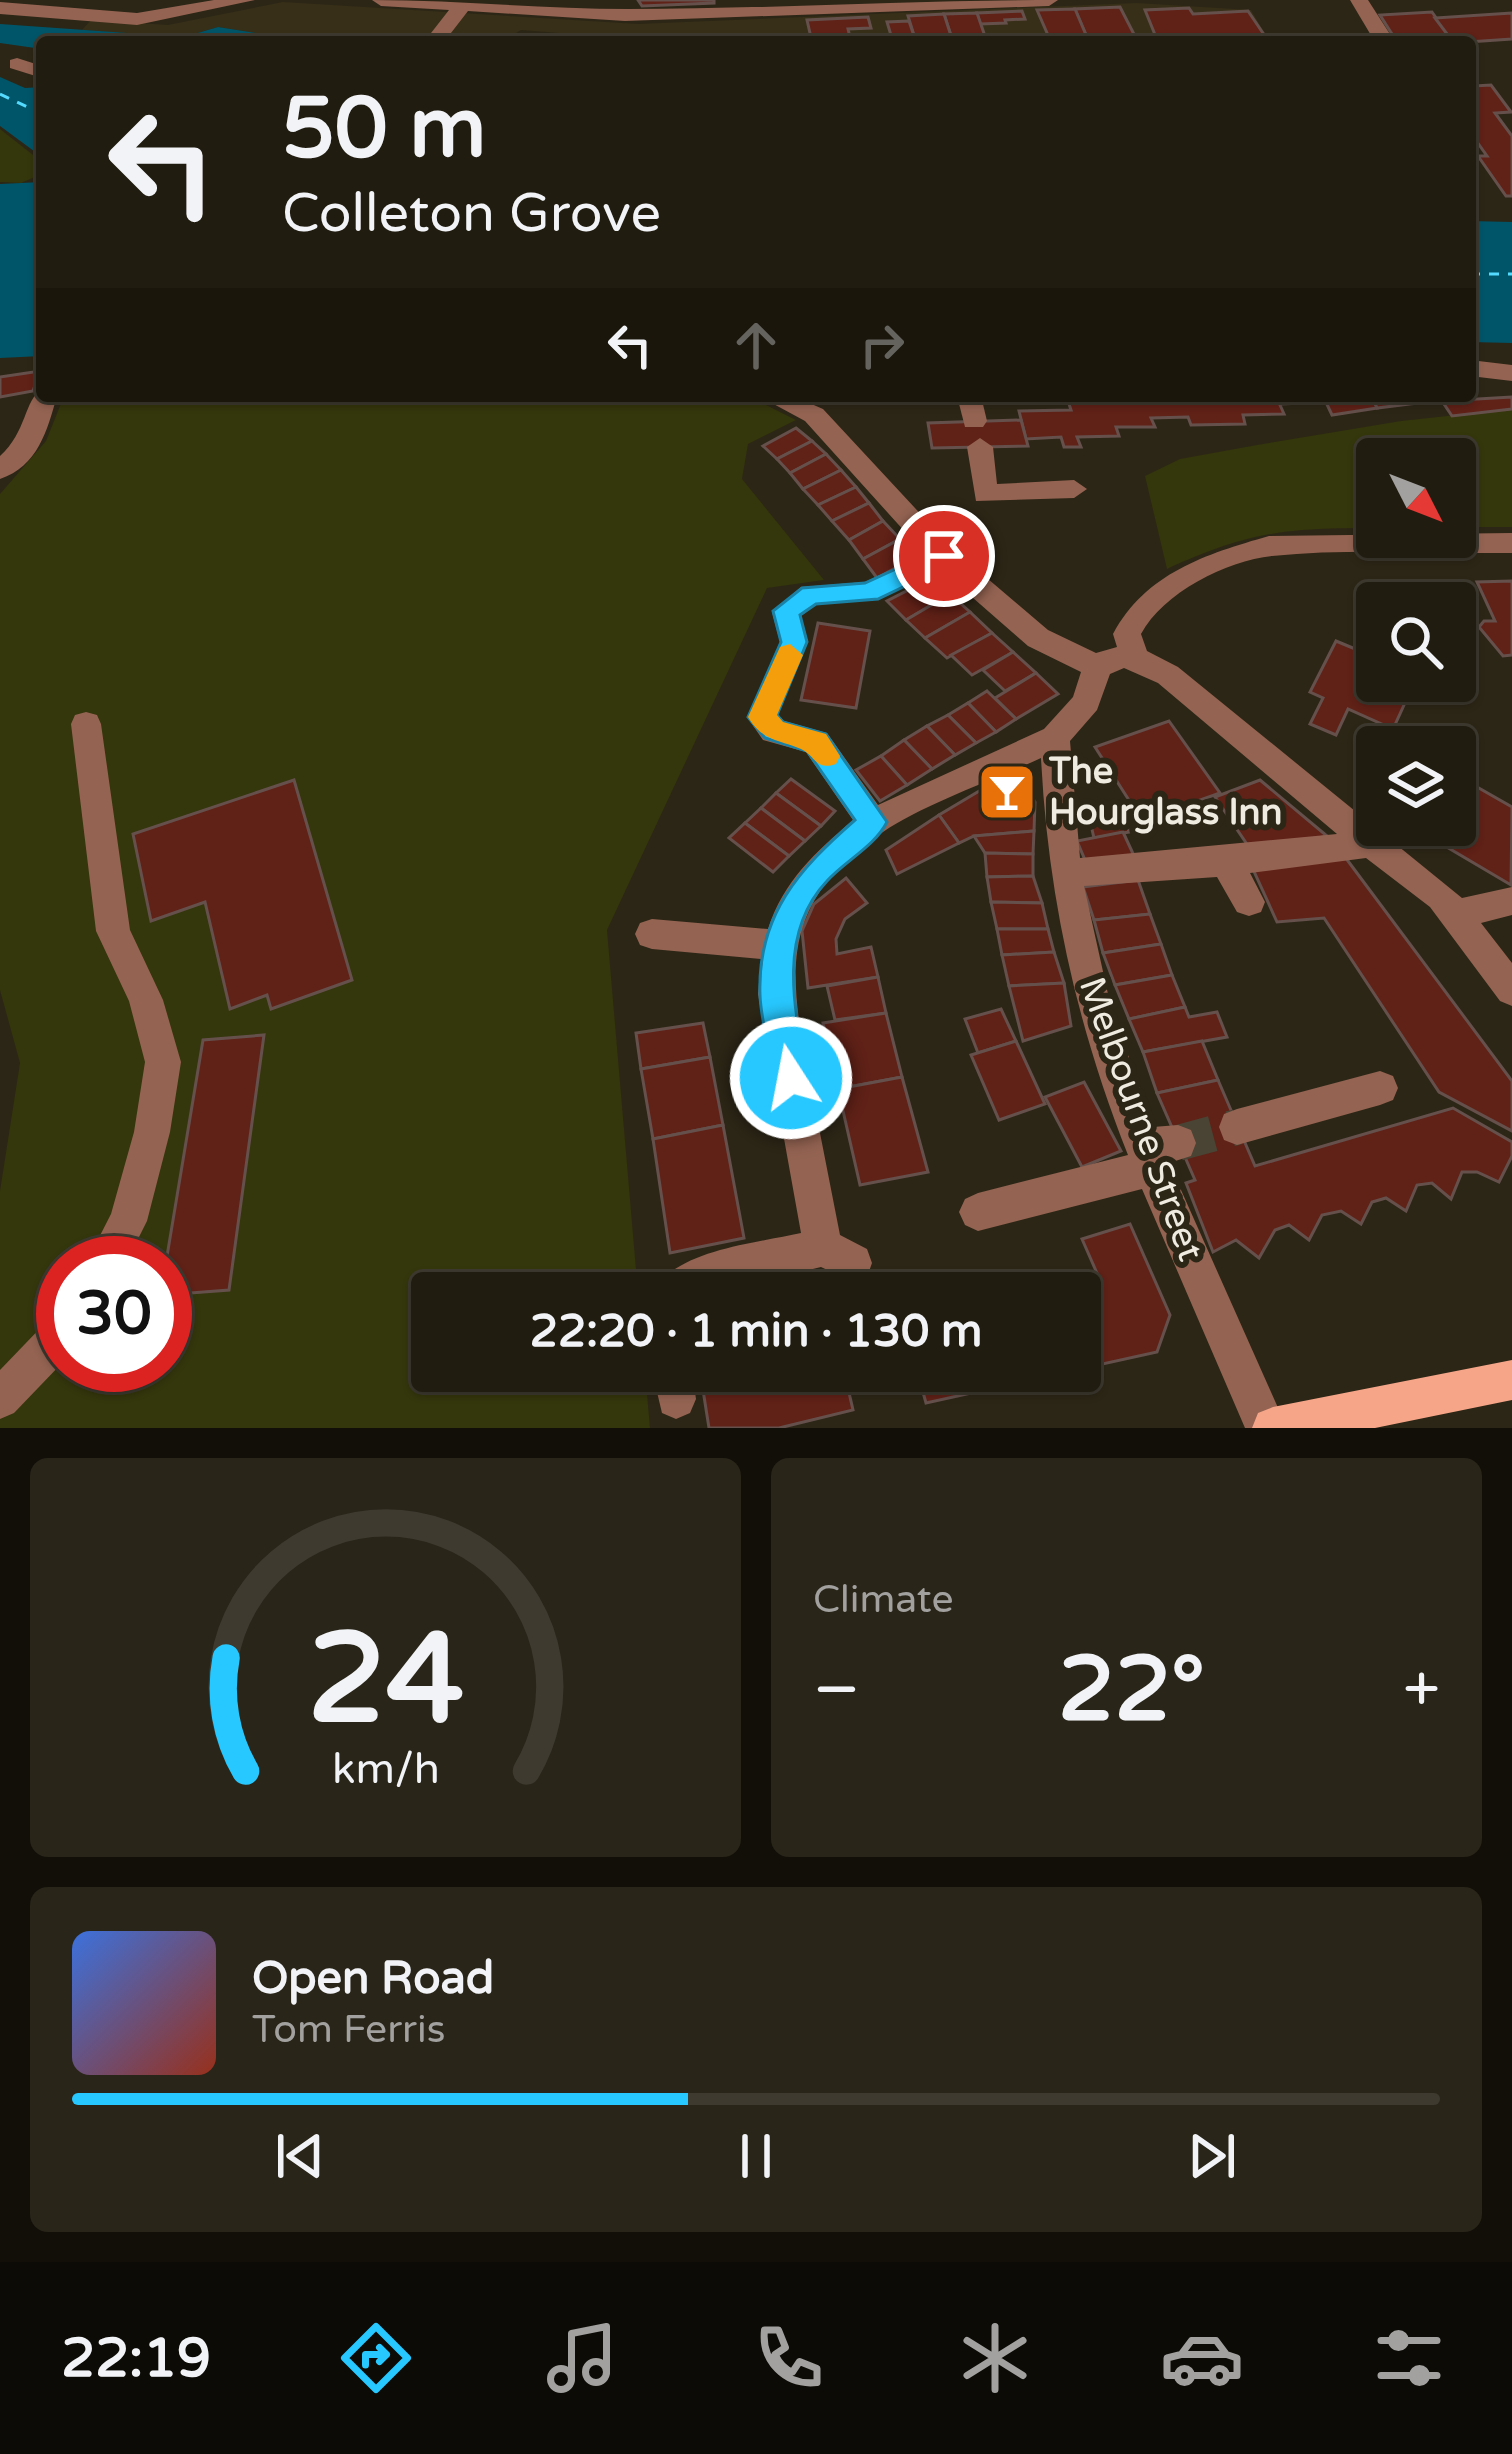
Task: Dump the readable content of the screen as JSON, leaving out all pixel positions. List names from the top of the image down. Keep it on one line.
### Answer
{"streets":{"street":["Melbourne Street"]},"places":{"bar":["The Hourglass Inn"]},"north":"bottom right","page":{"turn":["50 m","Colleton Grove"],"limit":"30","trip":"22:20 · 1 min · 130 m","tile":"Climate","heat":["−","22°","+"],"song":["Open Road","Tom Ferris"],"tabs":"22:19","gauge":["24","km/h"]}}
